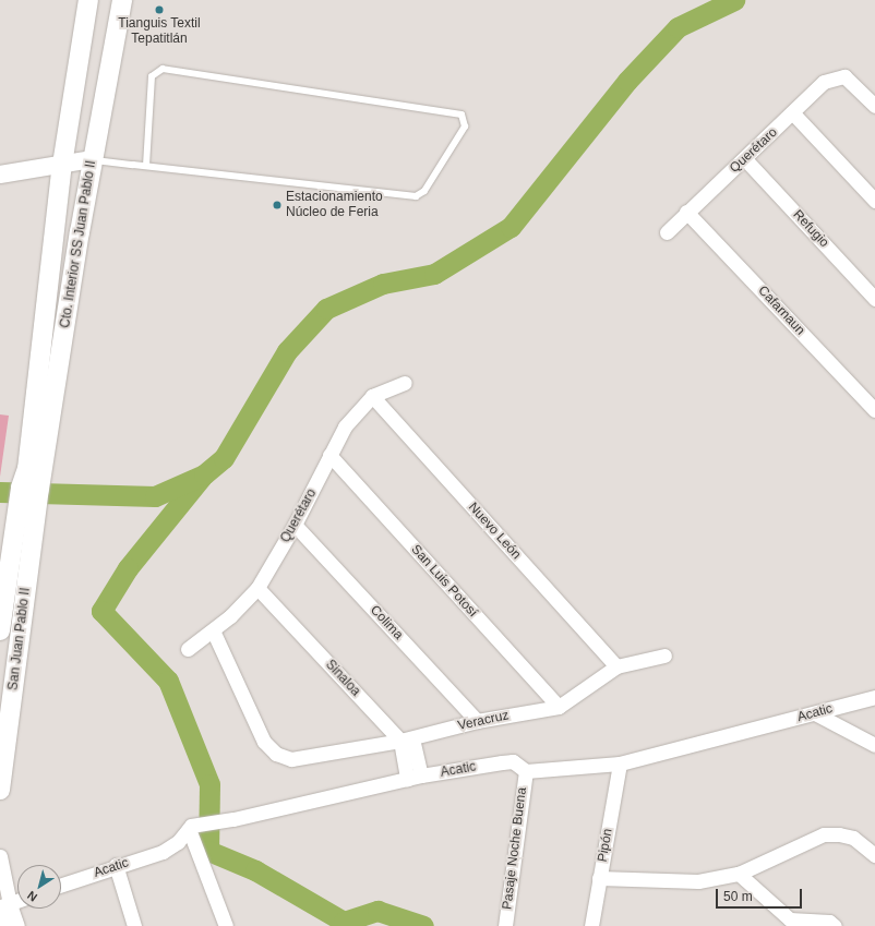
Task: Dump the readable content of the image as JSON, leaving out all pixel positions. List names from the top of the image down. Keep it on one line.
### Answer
{"streets":{"main road":["Cto. Interior SS Juan Pablo II","San Juan Pablo II"],"street":["Querétaro","Refugio","Cafarnaun","Nuevo León","San Luis Potosí","Colima","Sinaloa","Acatic","Veracruz","Pipón","Pasaje Noche Buena"]},"crossings":[["Querétaro","Refugio"],["Querétaro","Cafarnaun"],["Querétaro","Nuevo León"],["Querétaro","San Luis Potosí"],["Querétaro","Colima"],["Querétaro","Sinaloa"],["Querétaro","Veracruz"],["Cto. Interior SS Juan Pablo II","San Juan Pablo II"],["Nuevo León","Veracruz"],["San Luis Potosí","Veracruz"],["Colima","Veracruz"],["Sinaloa","Veracruz"],["Acatic","Pipón"],["Acatic","Pasaje Noche Buena"]],"places":["Tianguis Textil Tepatitlán","Estacionamiento Núcleo de Feria"],"scale_bar":"50 m","north":"bottom left"}
